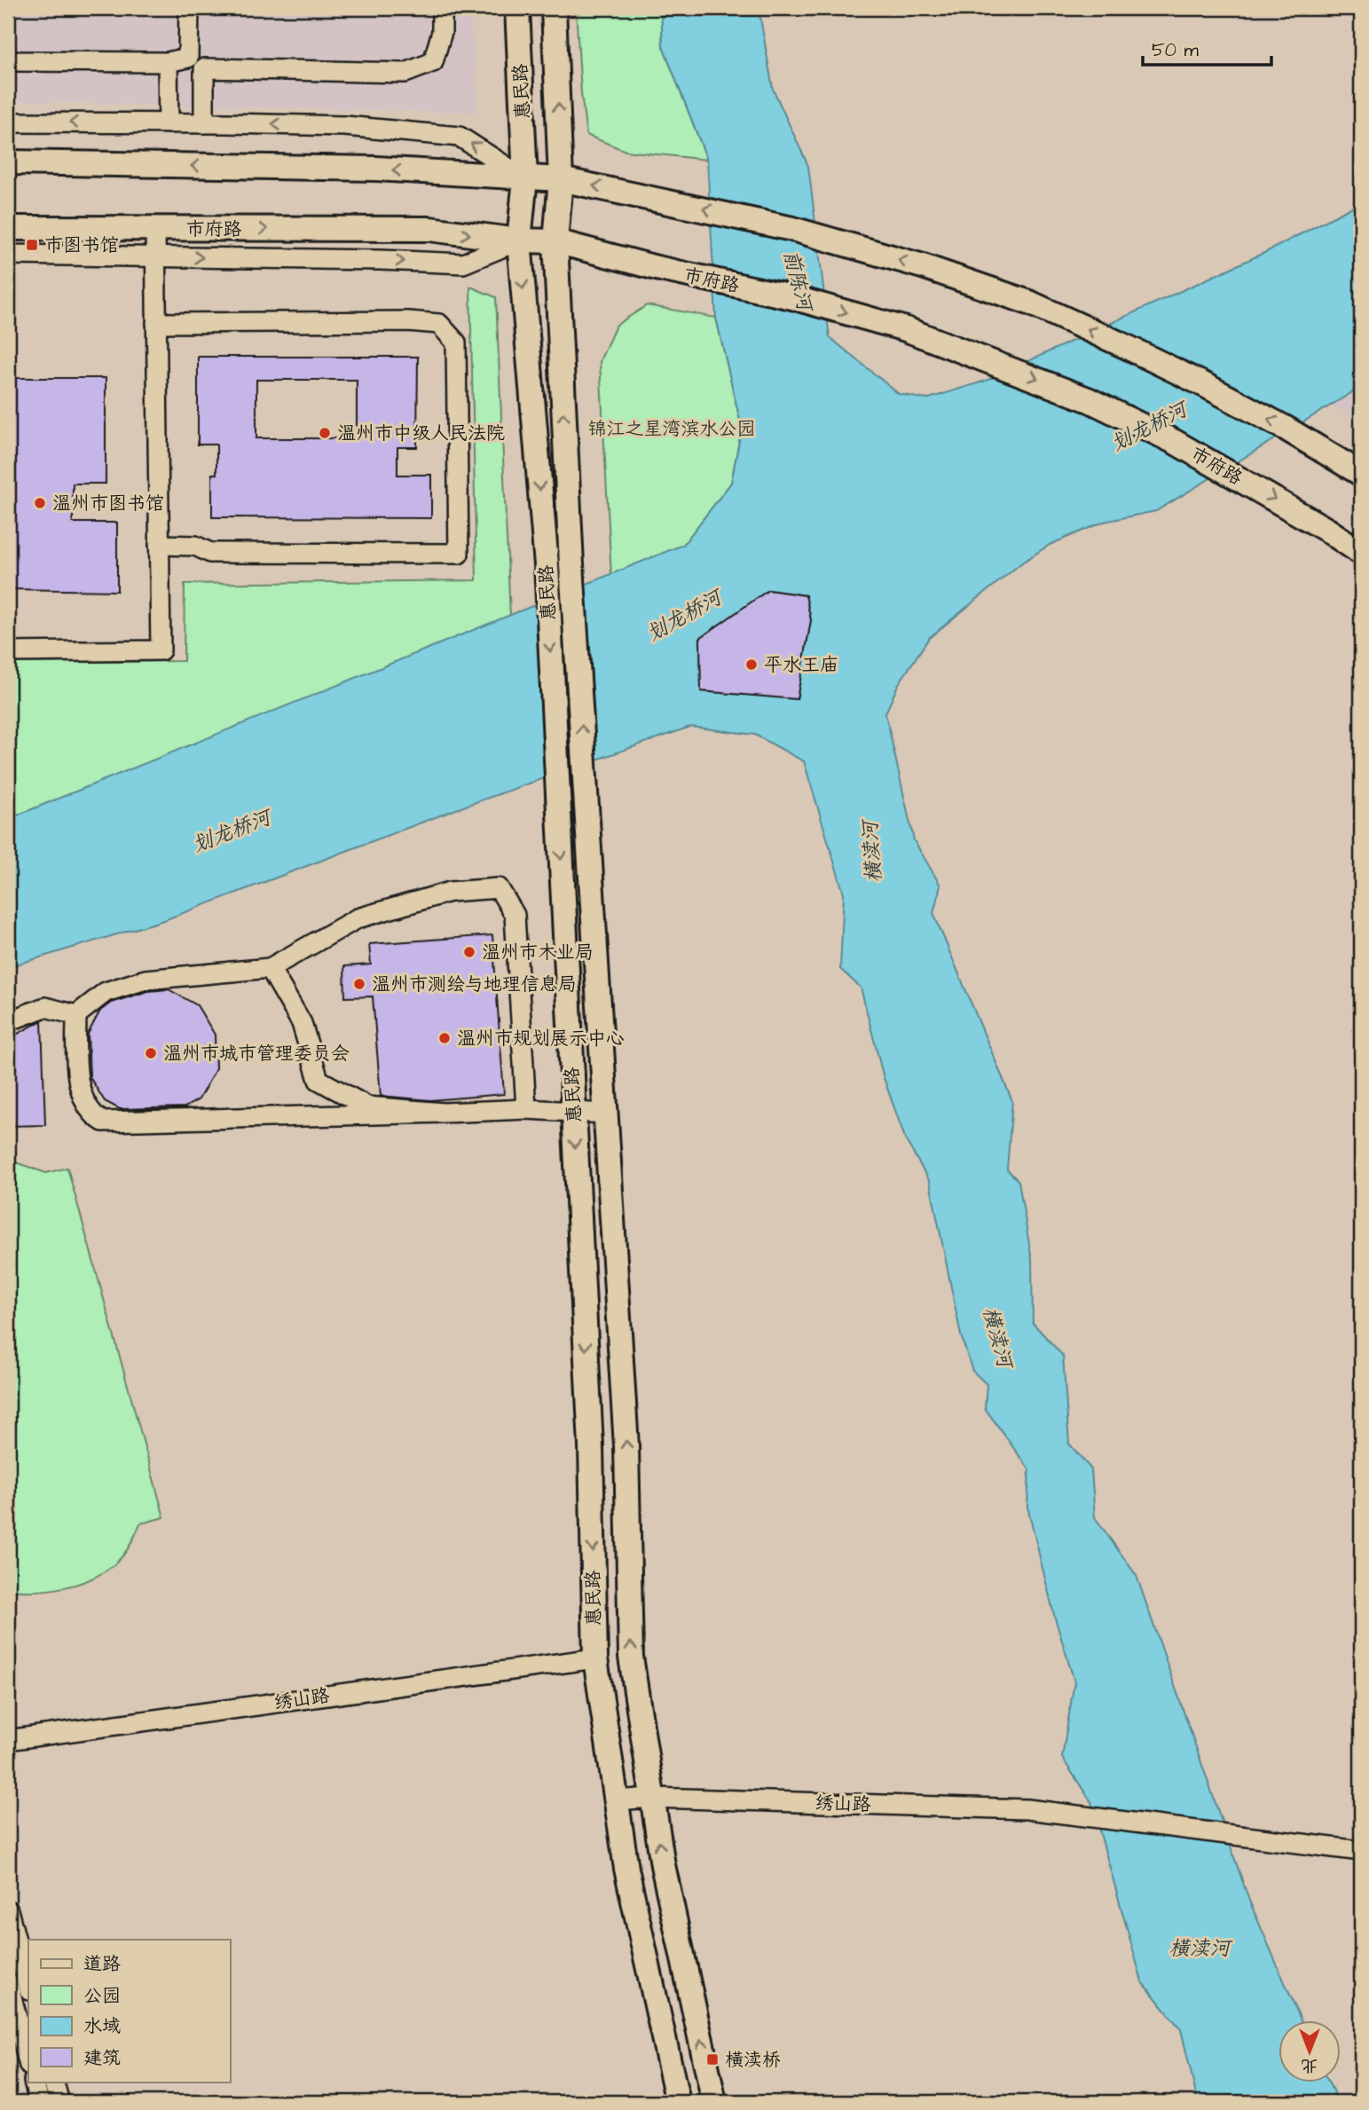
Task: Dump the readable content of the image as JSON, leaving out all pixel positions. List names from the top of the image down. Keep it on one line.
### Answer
{"streets":{"main road":["惠民路","市府路"],"street":["绣山路"]},"crossings":[["惠民路","市府路"],["惠民路","绣山路"]],"water":["前陈河","划龙桥河","横渎河"],"parks":["锦江之星湾滨水公园"],"places":{"transit":["市图书馆","横渎桥"],"other":["温州市中级人民法院","温州市图书馆","平水王庙","温州市木业局","温州市测绘与地理信息局","温州市规划展示中心","温州市城市管理委员会"]},"legend":["道路","公园","水域","建筑"],"scale_bar":"50 m","north":"bottom"}
